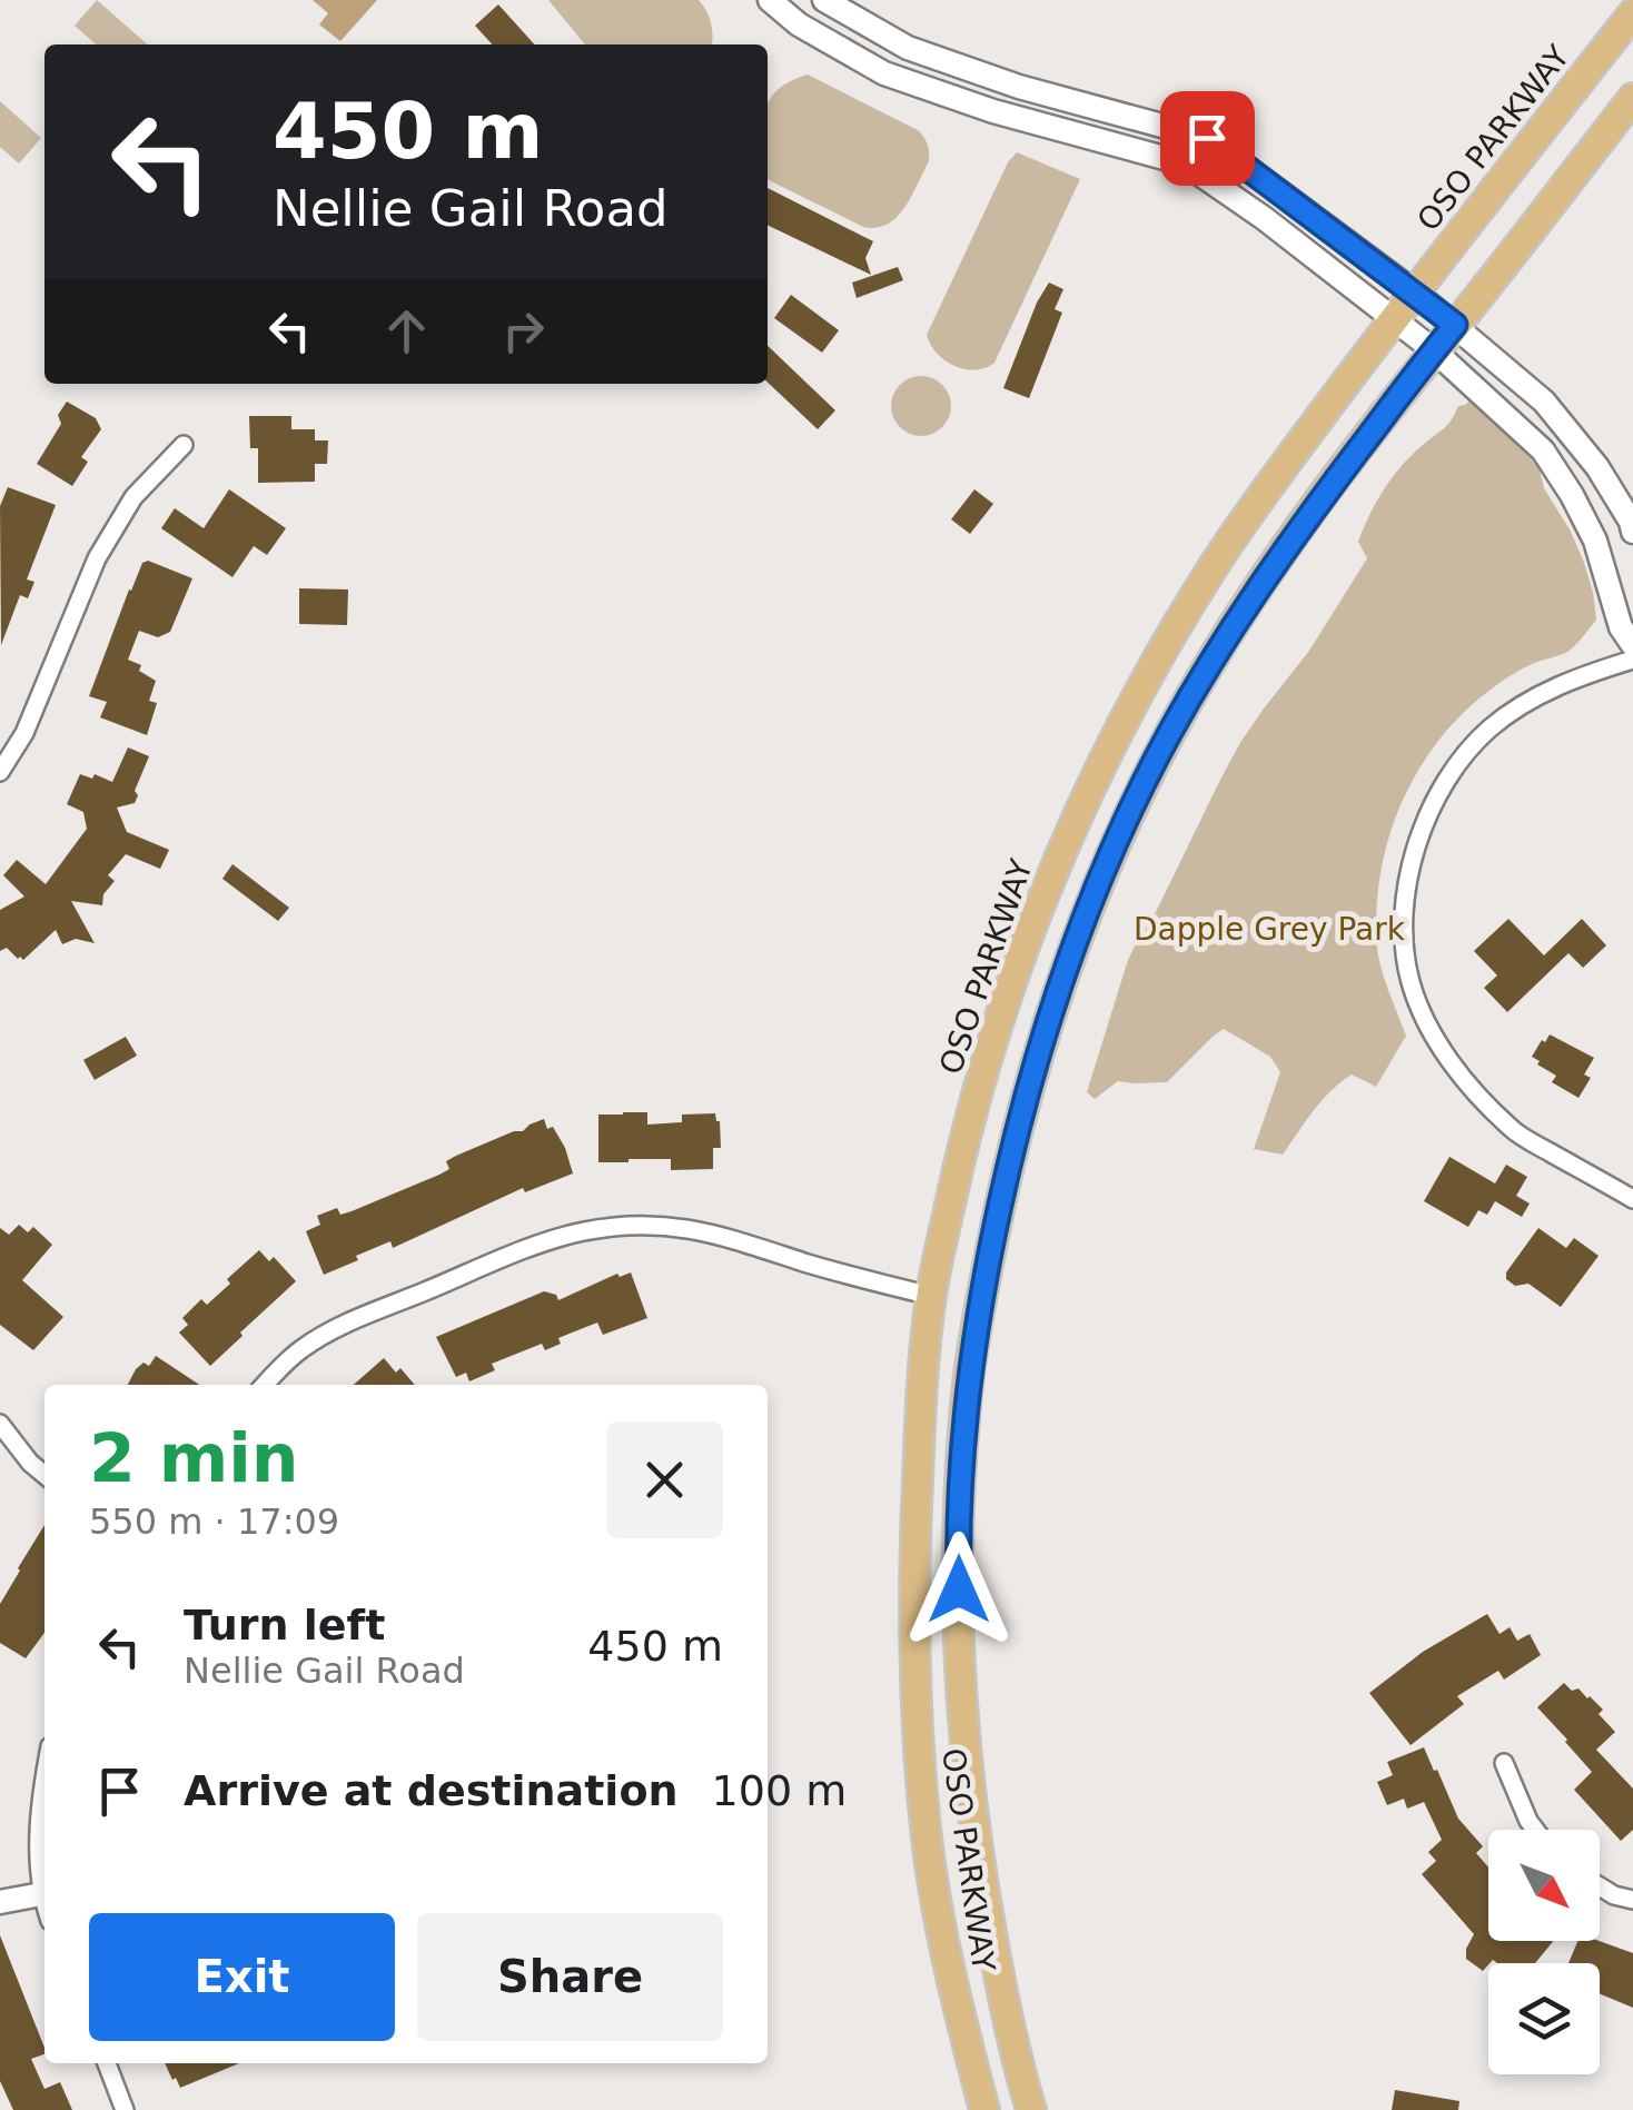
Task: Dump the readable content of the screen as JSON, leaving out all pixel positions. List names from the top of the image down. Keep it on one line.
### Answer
{"streets":{"main road":["OSO PARKWAY"]},"parks":["Dapple Grey Park"],"north":"bottom right","page":{"turn":["450 m","Nellie Gail Road"],"heading":["2 min","550 m · 17:09"],"list":[{"name":"Turn left","note":"Nellie Gail Road","value":"450 m"},{"name":"Arrive at destination","value":"100 m"}],"buttons":["Exit","Share"]}}
